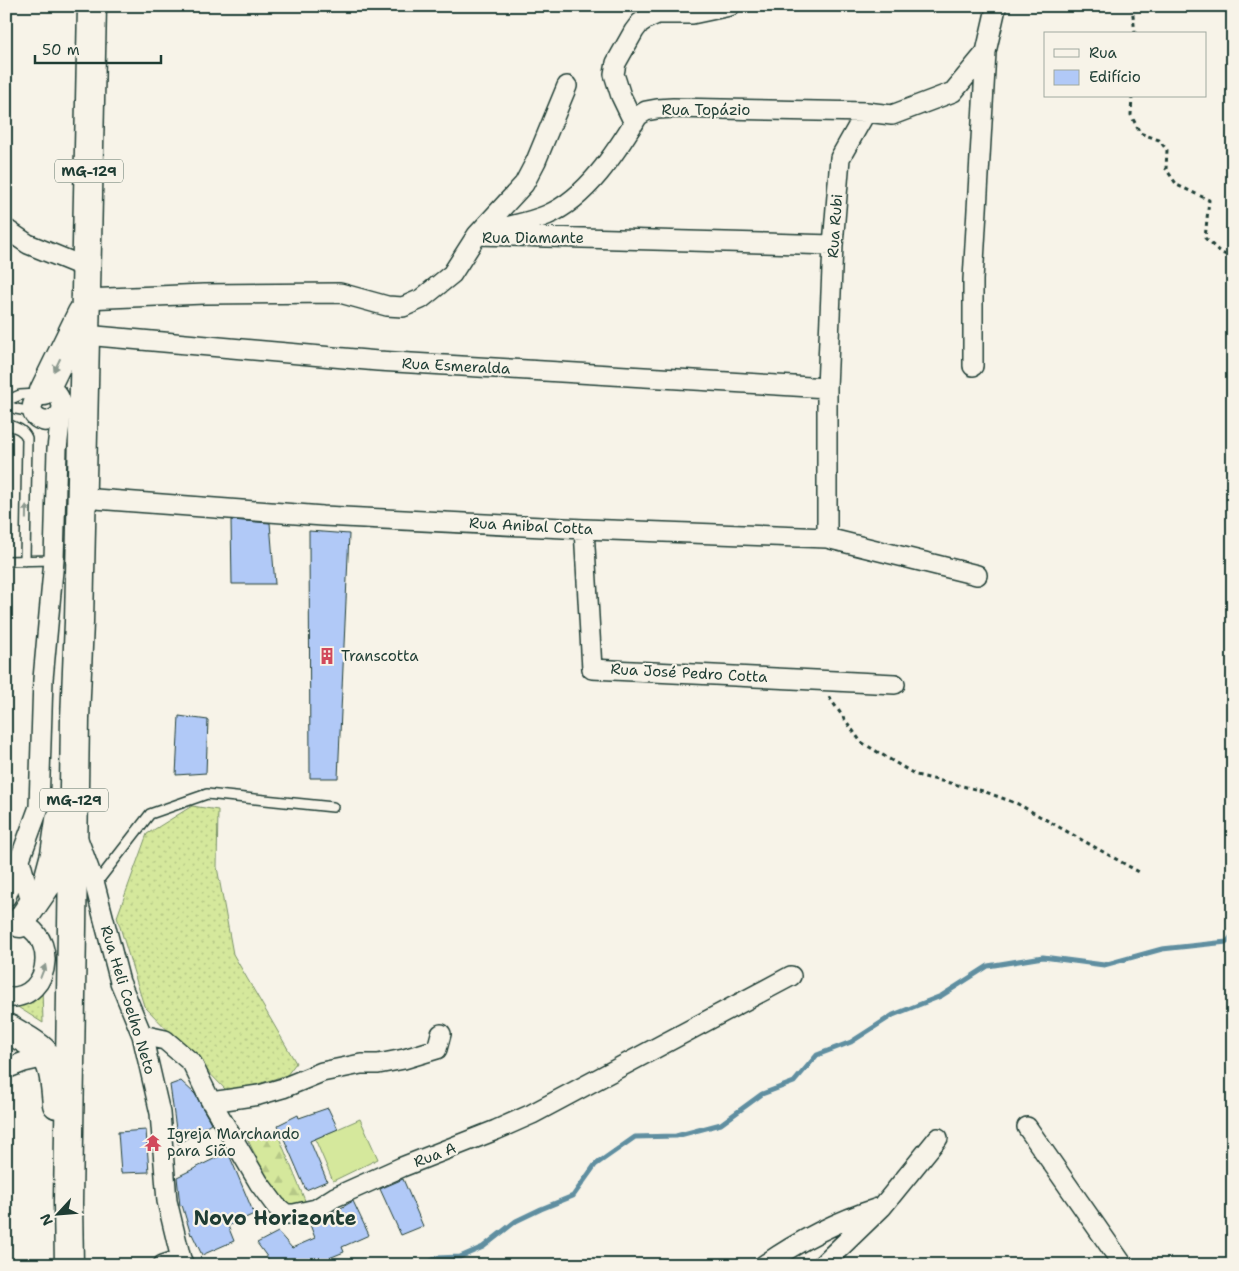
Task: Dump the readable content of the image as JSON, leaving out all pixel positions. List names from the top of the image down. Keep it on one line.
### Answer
{"streets":{"main road":["MG-129"],"street":["Rua Topázio","Rua Rubi","Rua Diamante","Rua Esmeralda","Rua Anibal Cotta","Rua José Pedro Cotta","Rua Heli Coelho Neto","Rua A"]},"crossings":[["Rua Topázio","Rua Rubi"],["Rua Topázio","Rua Diamante"],["MG-129","Rua Diamante"],["MG-129","Rua Esmeralda"],["MG-129","Rua Anibal Cotta"],["MG-129","Rua Heli Coelho Neto"],["Rua Rubi","Rua Diamante"],["Rua Rubi","Rua Esmeralda"],["Rua Rubi","Rua Anibal Cotta"],["Rua Anibal Cotta","Rua José Pedro Cotta"],["Rua Heli Coelho Neto","Rua A"]],"districts":["Novo Horizonte"],"places":{"building":["Transcotta"],"temple":["Igreja Marchando para Sião"]},"legend":["Rua","Edifício"],"scale_bar":"50 m","north":"bottom left"}
